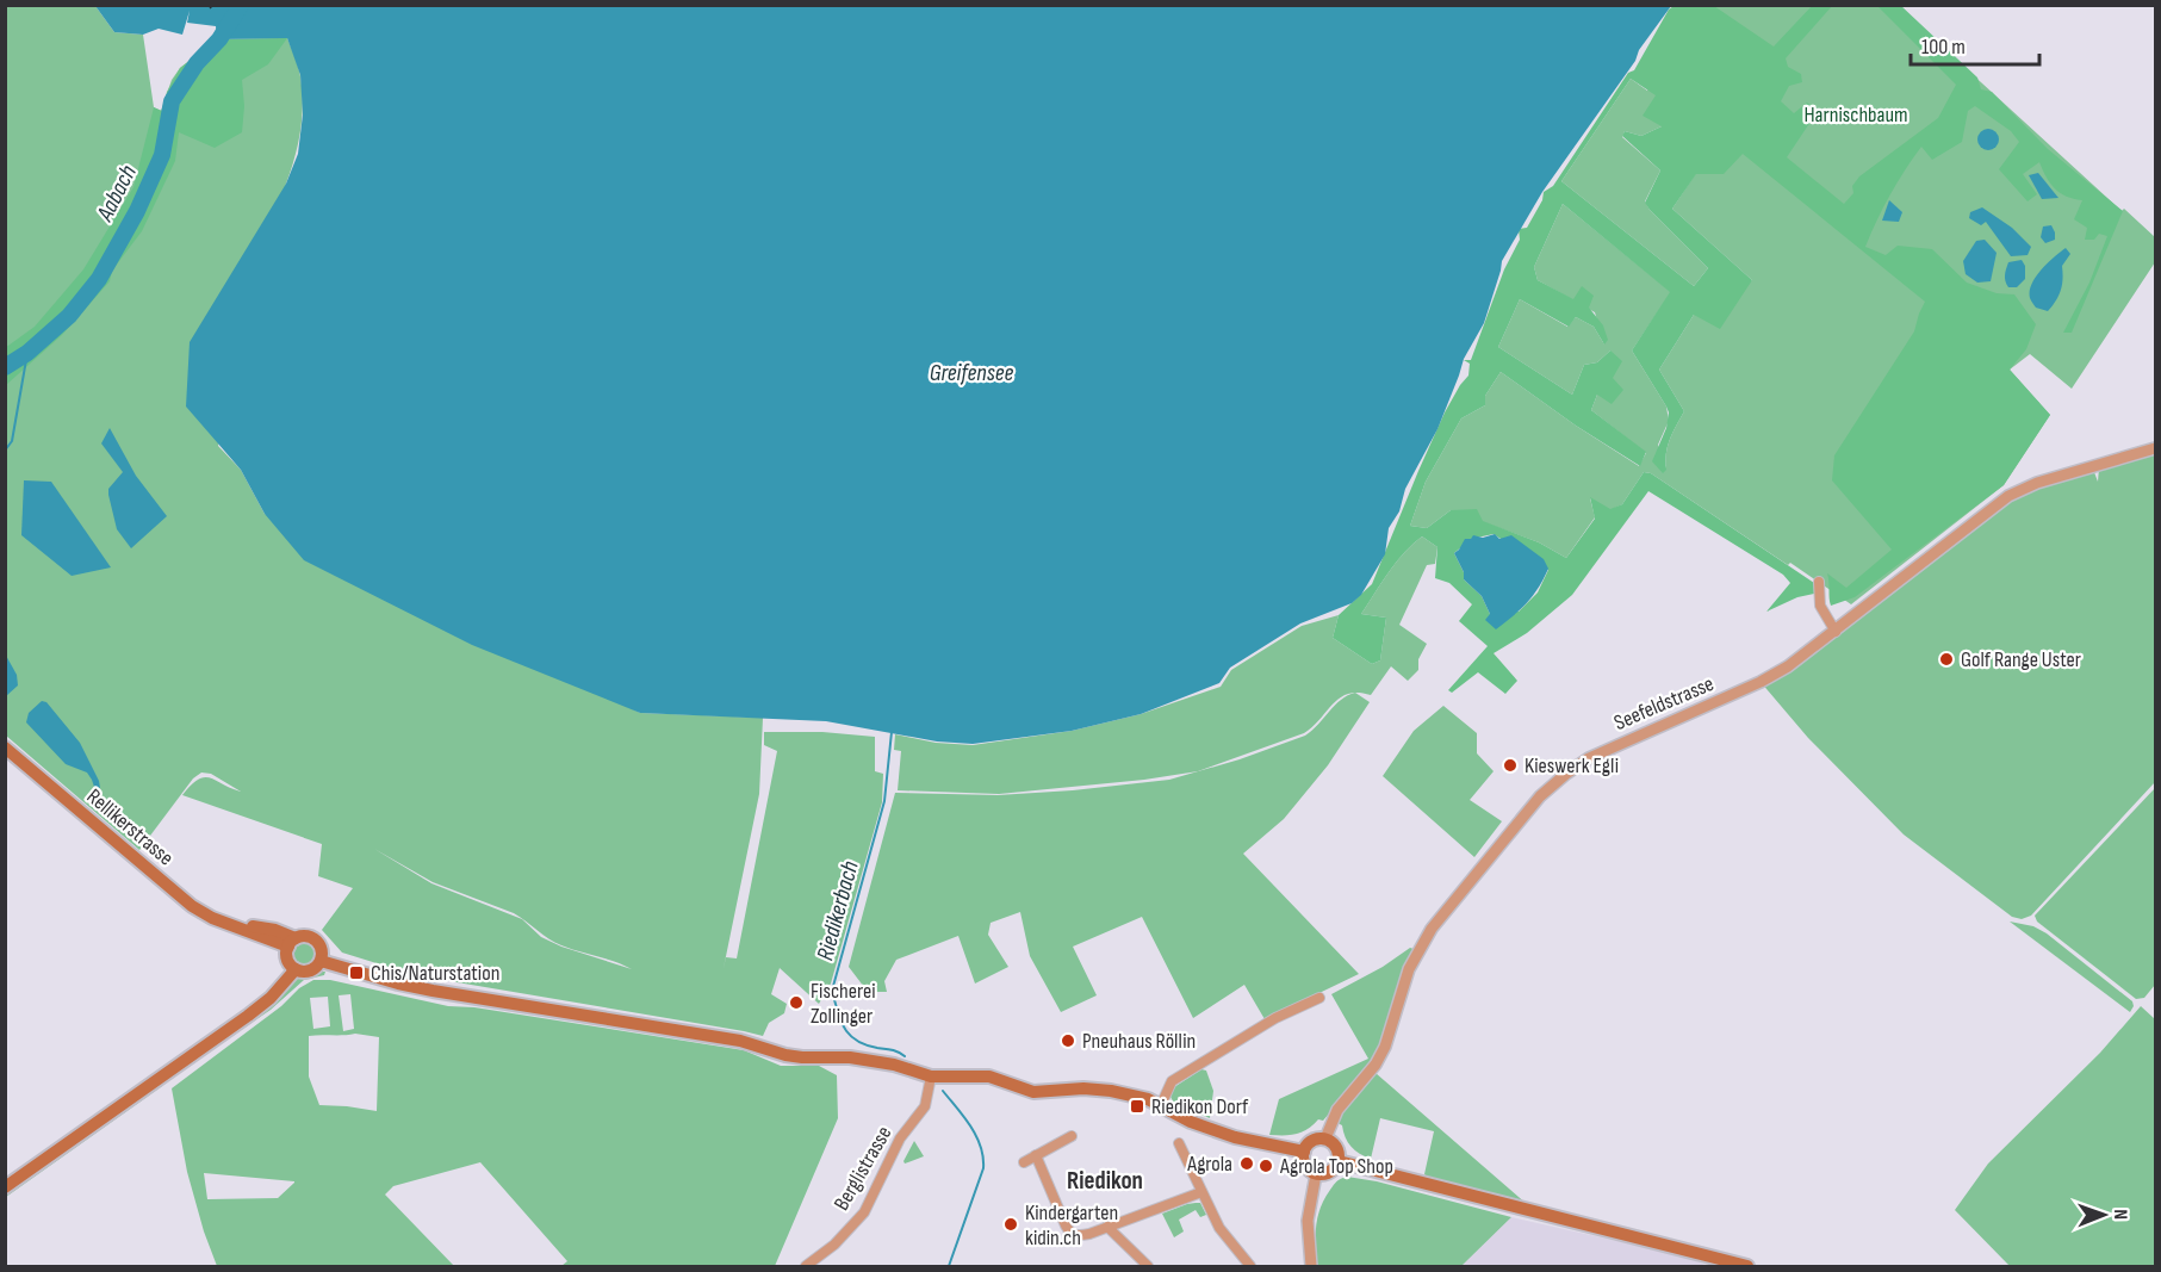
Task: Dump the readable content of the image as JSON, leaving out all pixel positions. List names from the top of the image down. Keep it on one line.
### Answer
{"streets":{"main road":["Rellikerstrasse"],"street":["Seefeldstrasse","Berglistrasse"]},"districts":["Riedikon"],"water":["Aabach","Greifensee","Riedikerbach"],"parks":["Harnischbaum"],"places":{"other":["Golf Range Uster","Kieswerk Egli","Fischerei Zollinger","Pneuhaus Röllin","Agrola","Agrola Top Shop","Kindergarten kidin.ch"],"transit":["Chis/Naturstation","Riedikon Dorf"]},"scale_bar":"100 m","north":"right"}
